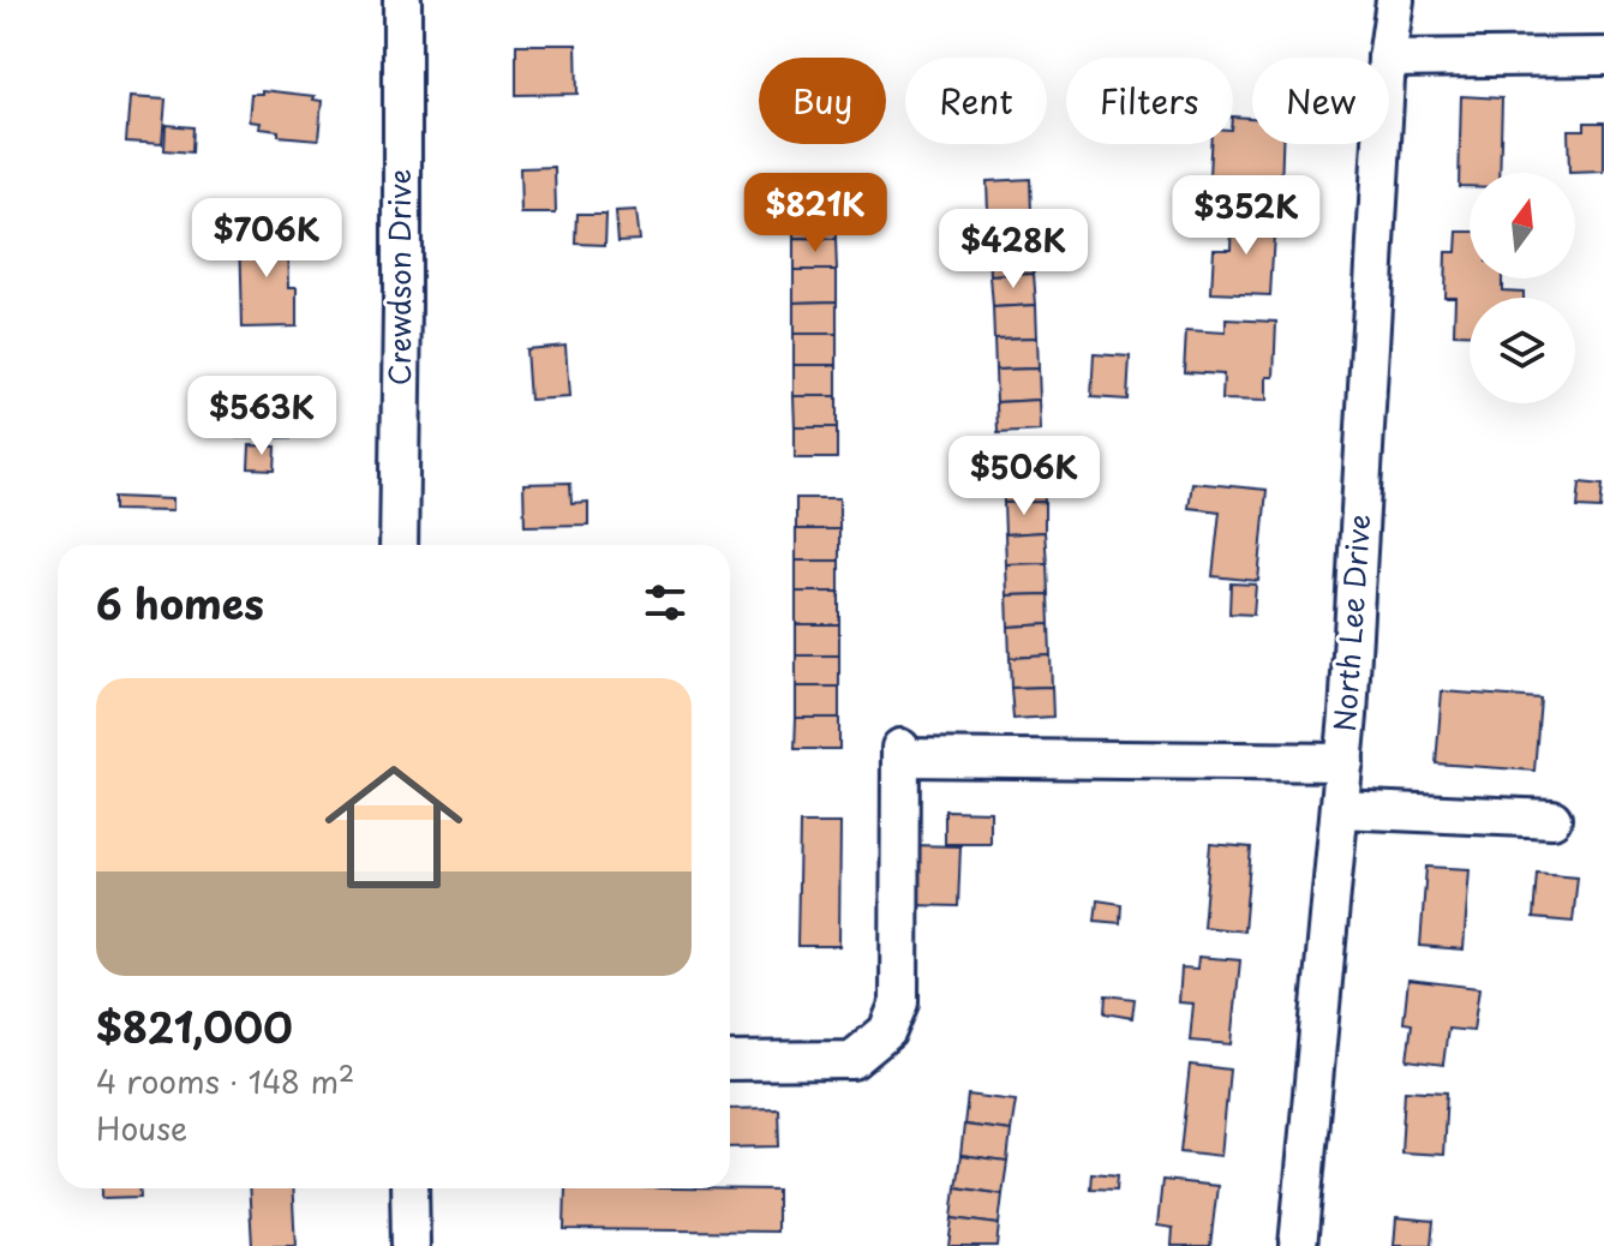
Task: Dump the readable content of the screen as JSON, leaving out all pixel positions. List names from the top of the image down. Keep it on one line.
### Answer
{"streets":{"street":["Crewdson Drive","North Lee Drive"]},"north":"top","page":{"chip":["Buy","Rent","Filters","New"],"price":["$821K","$352K","$706K","$428K","$563K","$506K"],"heading":"6 homes","list":[{"name":"$821,000","note":"4 rooms · 148 m² · House"}]}}
